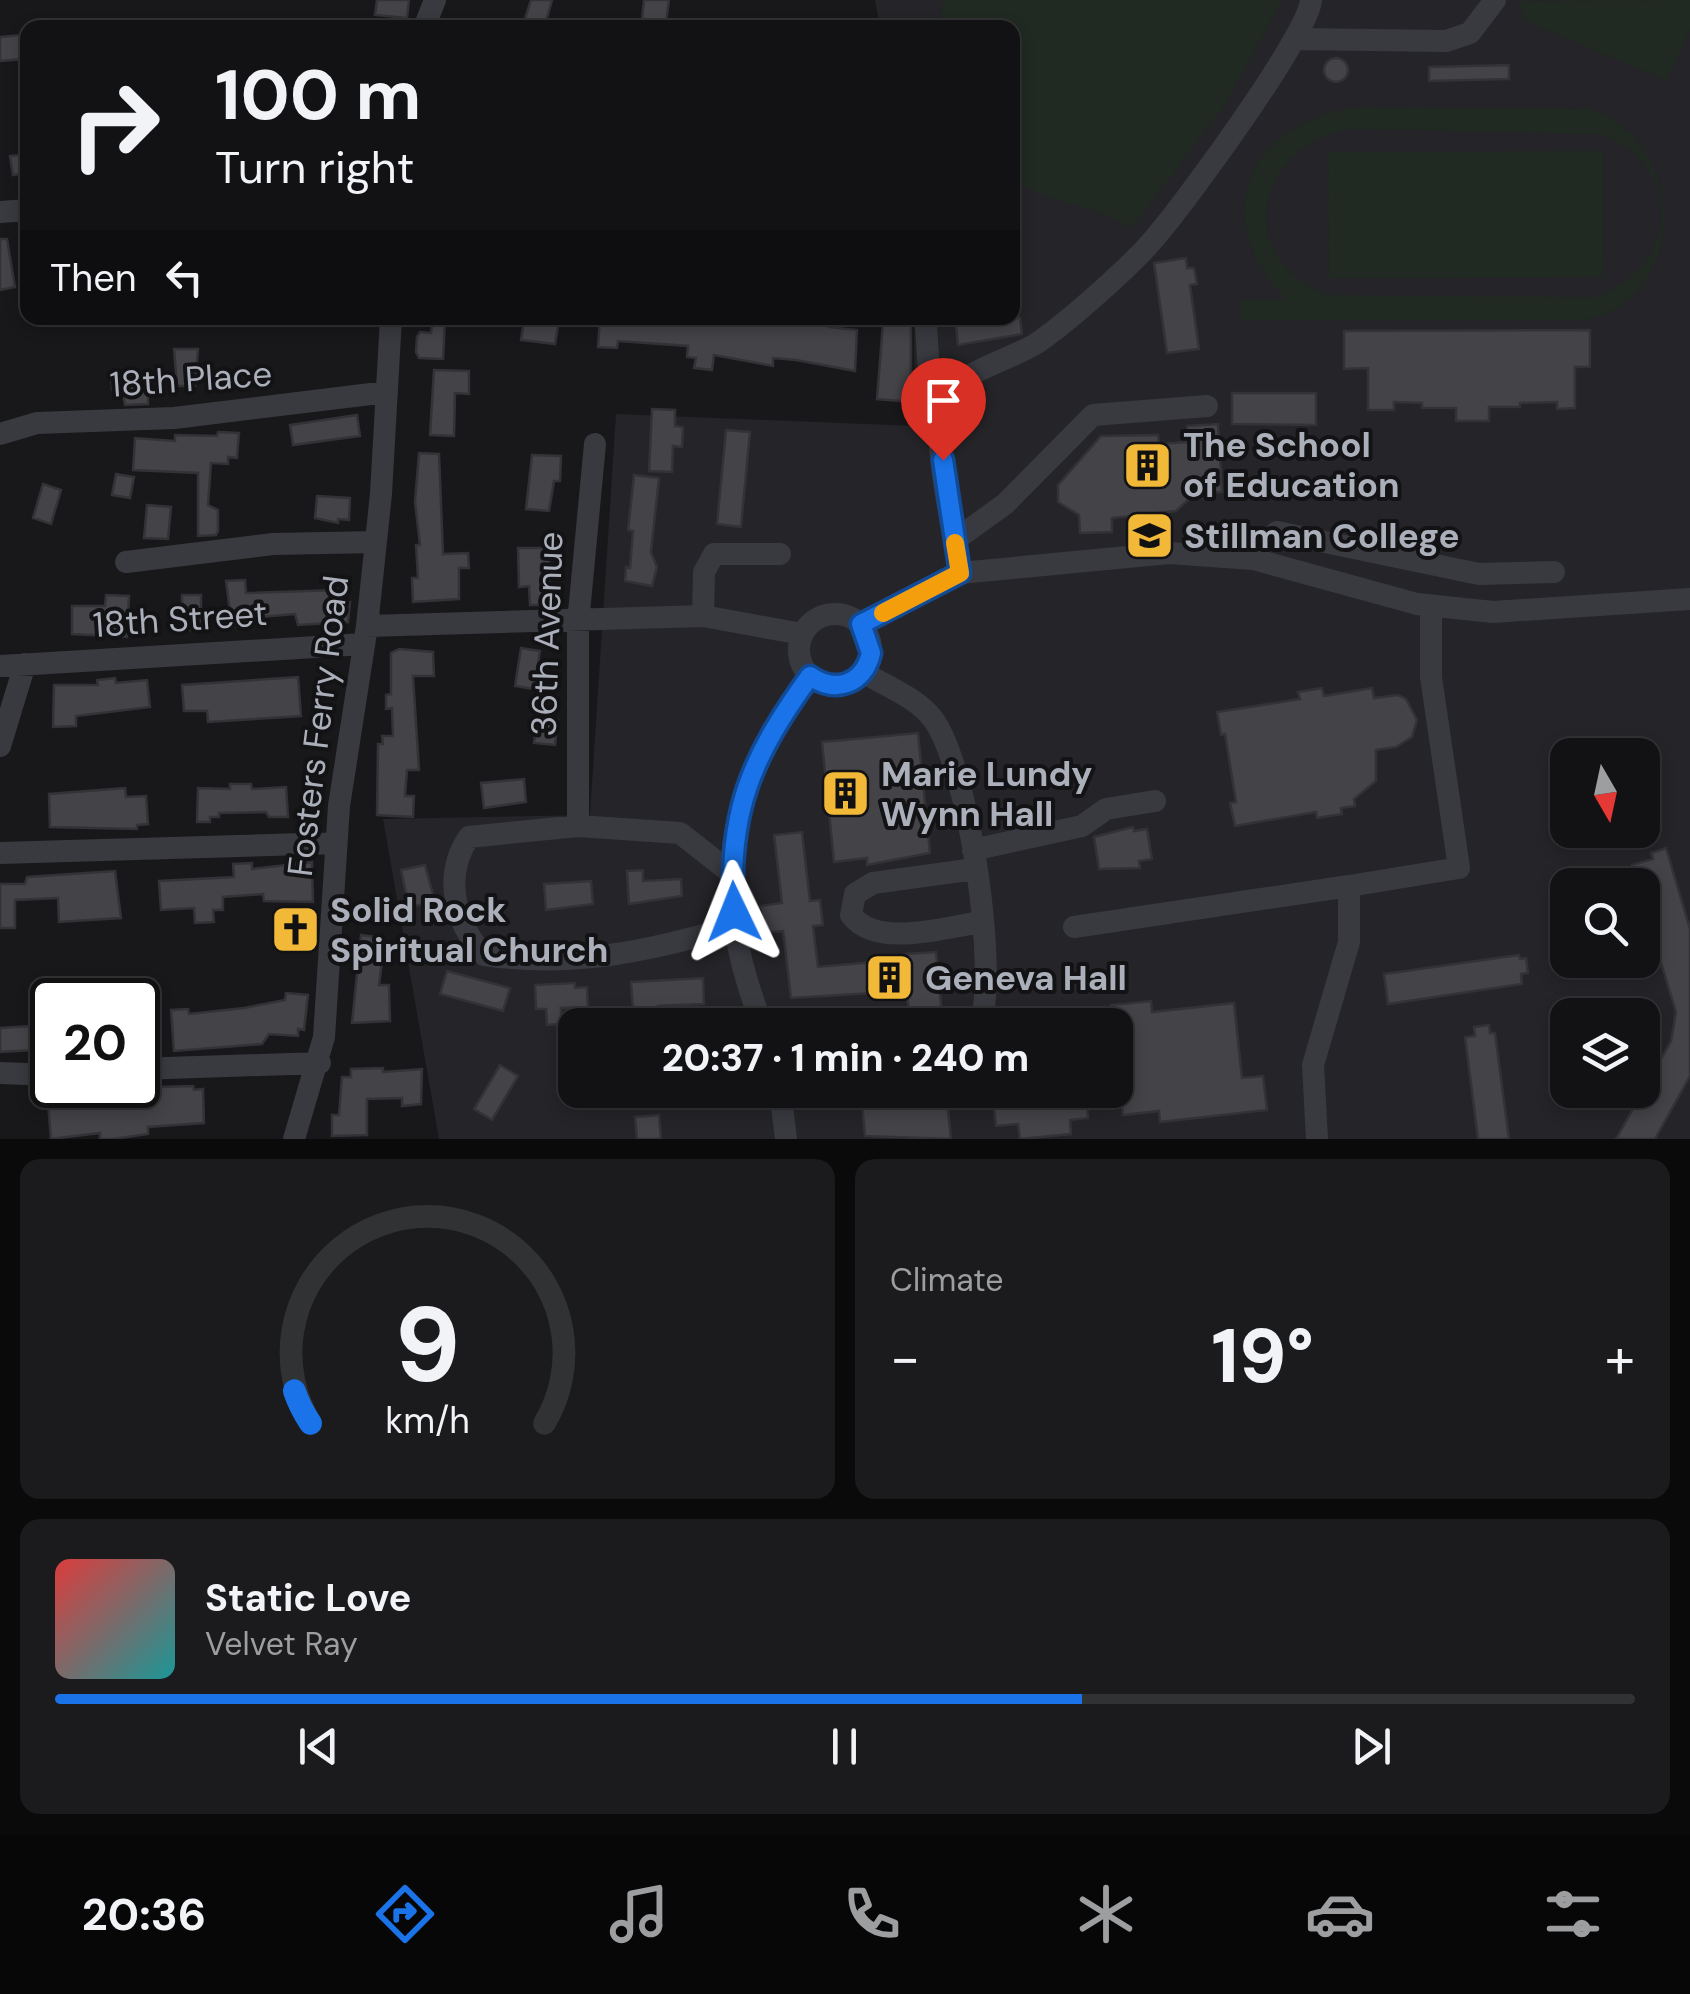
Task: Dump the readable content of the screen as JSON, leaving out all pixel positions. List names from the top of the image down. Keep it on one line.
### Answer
{"streets":{"street":["18th Place","18th Street","36th Avenue","Fosters Ferry Road"]},"crossings":[["18th Place","Fosters Ferry Road"],["18th Street","36th Avenue"],["18th Street","Fosters Ferry Road"]],"places":{"building":["The School of Education","Marie Lundy Wynn Hall","Geneva Hall"],"school or university":["Stillman College"],"church":["Solid Rock Spiritual Church"]},"north":"bottom","page":{"turn":["100 m","Turn right"],"then":"Then","limit":"20","trip":"20:37 · 1 min · 240 m","tile":"Climate","heat":["−","19°","+"],"song":["Static Love","Velvet Ray"],"tabs":"20:36","gauge":["9","km/h"]}}
